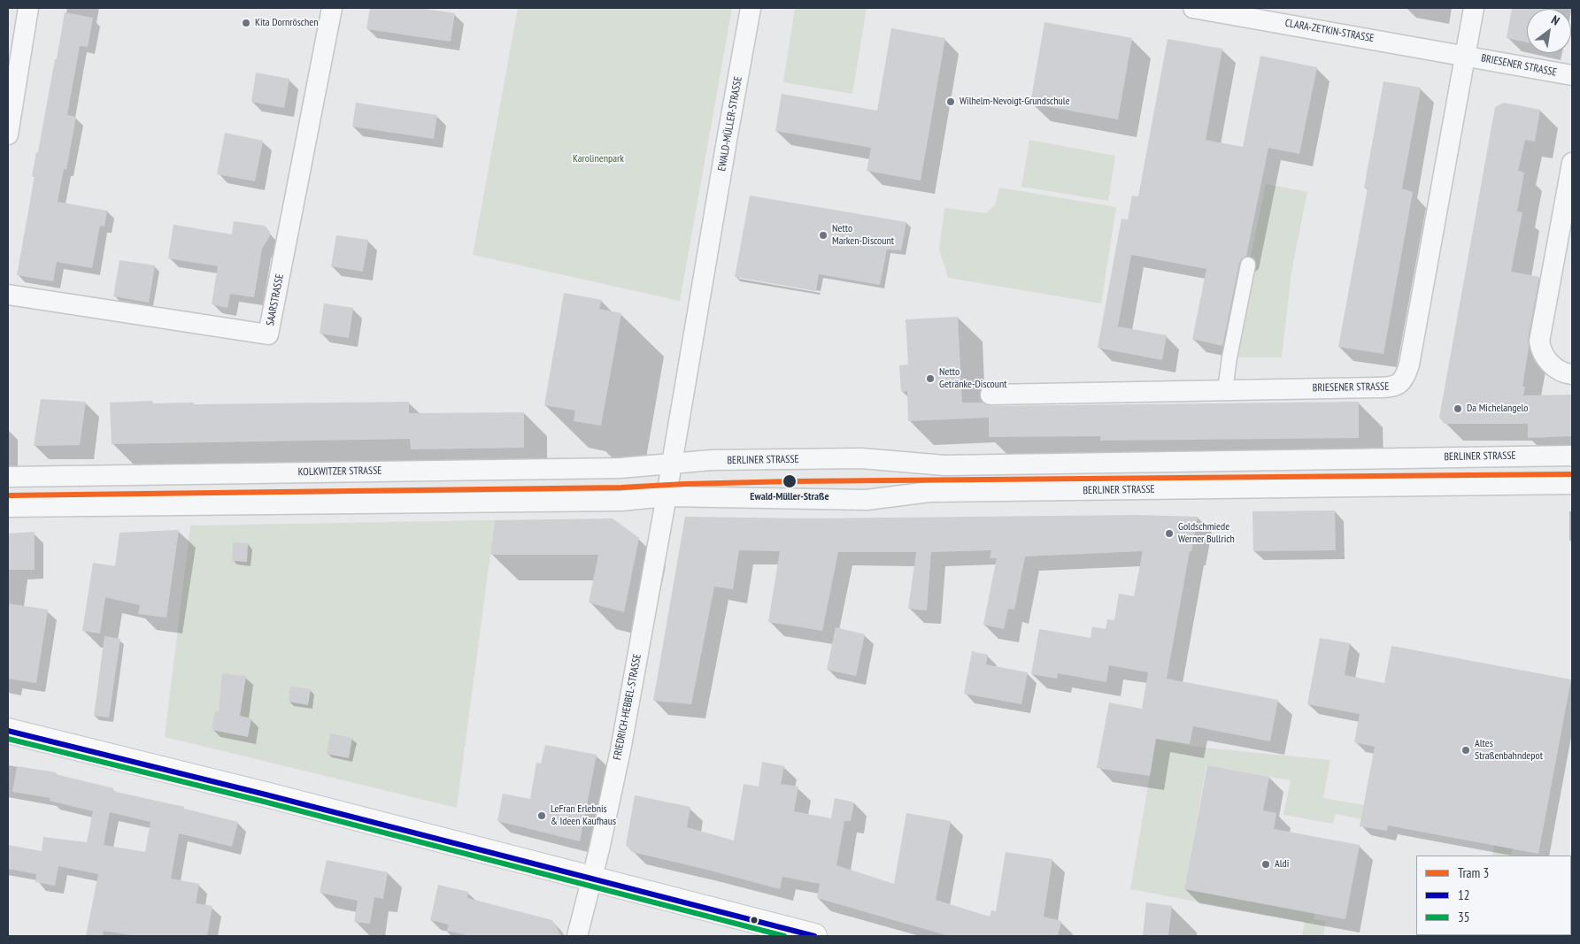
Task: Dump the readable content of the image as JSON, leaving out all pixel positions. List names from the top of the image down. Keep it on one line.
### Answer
{"streets":{"street":["CLARA-ZETKIN-STRASSE","BRIESENER STRASSE","EWALD-MÜLLER-STRASSE","SAARSTRASSE","BERLINER STRASSE","KOLKWITZER STRASSE","FRIEDRICH-HEBBEL-STRASSE"]},"crossings":[["CLARA-ZETKIN-STRASSE","BRIESENER STRASSE"],["EWALD-MÜLLER-STRASSE","BERLINER STRASSE"],["EWALD-MÜLLER-STRASSE","KOLKWITZER STRASSE"],["EWALD-MÜLLER-STRASSE","FRIEDRICH-HEBBEL-STRASSE"],["BERLINER STRASSE","KOLKWITZER STRASSE"],["BERLINER STRASSE","FRIEDRICH-HEBBEL-STRASSE"],["KOLKWITZER STRASSE","FRIEDRICH-HEBBEL-STRASSE"]],"parks":["Karolinenpark"],"places":["Kita Dornröschen","Wilhelm-Nevoigt-Grundschule","Netto Marken-Discount","Netto Getränke-Discount","Da Michelangelo","Ewald-Müller-Straße","Goldschmiede Werner Bullrich","Altes Straßenbahndepot","LeFran Erlebnis & Ideen Kaufhaus","Aldi"],"lines":["tram line 3","transit line 12","transit line 35"],"legend":["Tram 3","12","35"],"north":"top right"}
